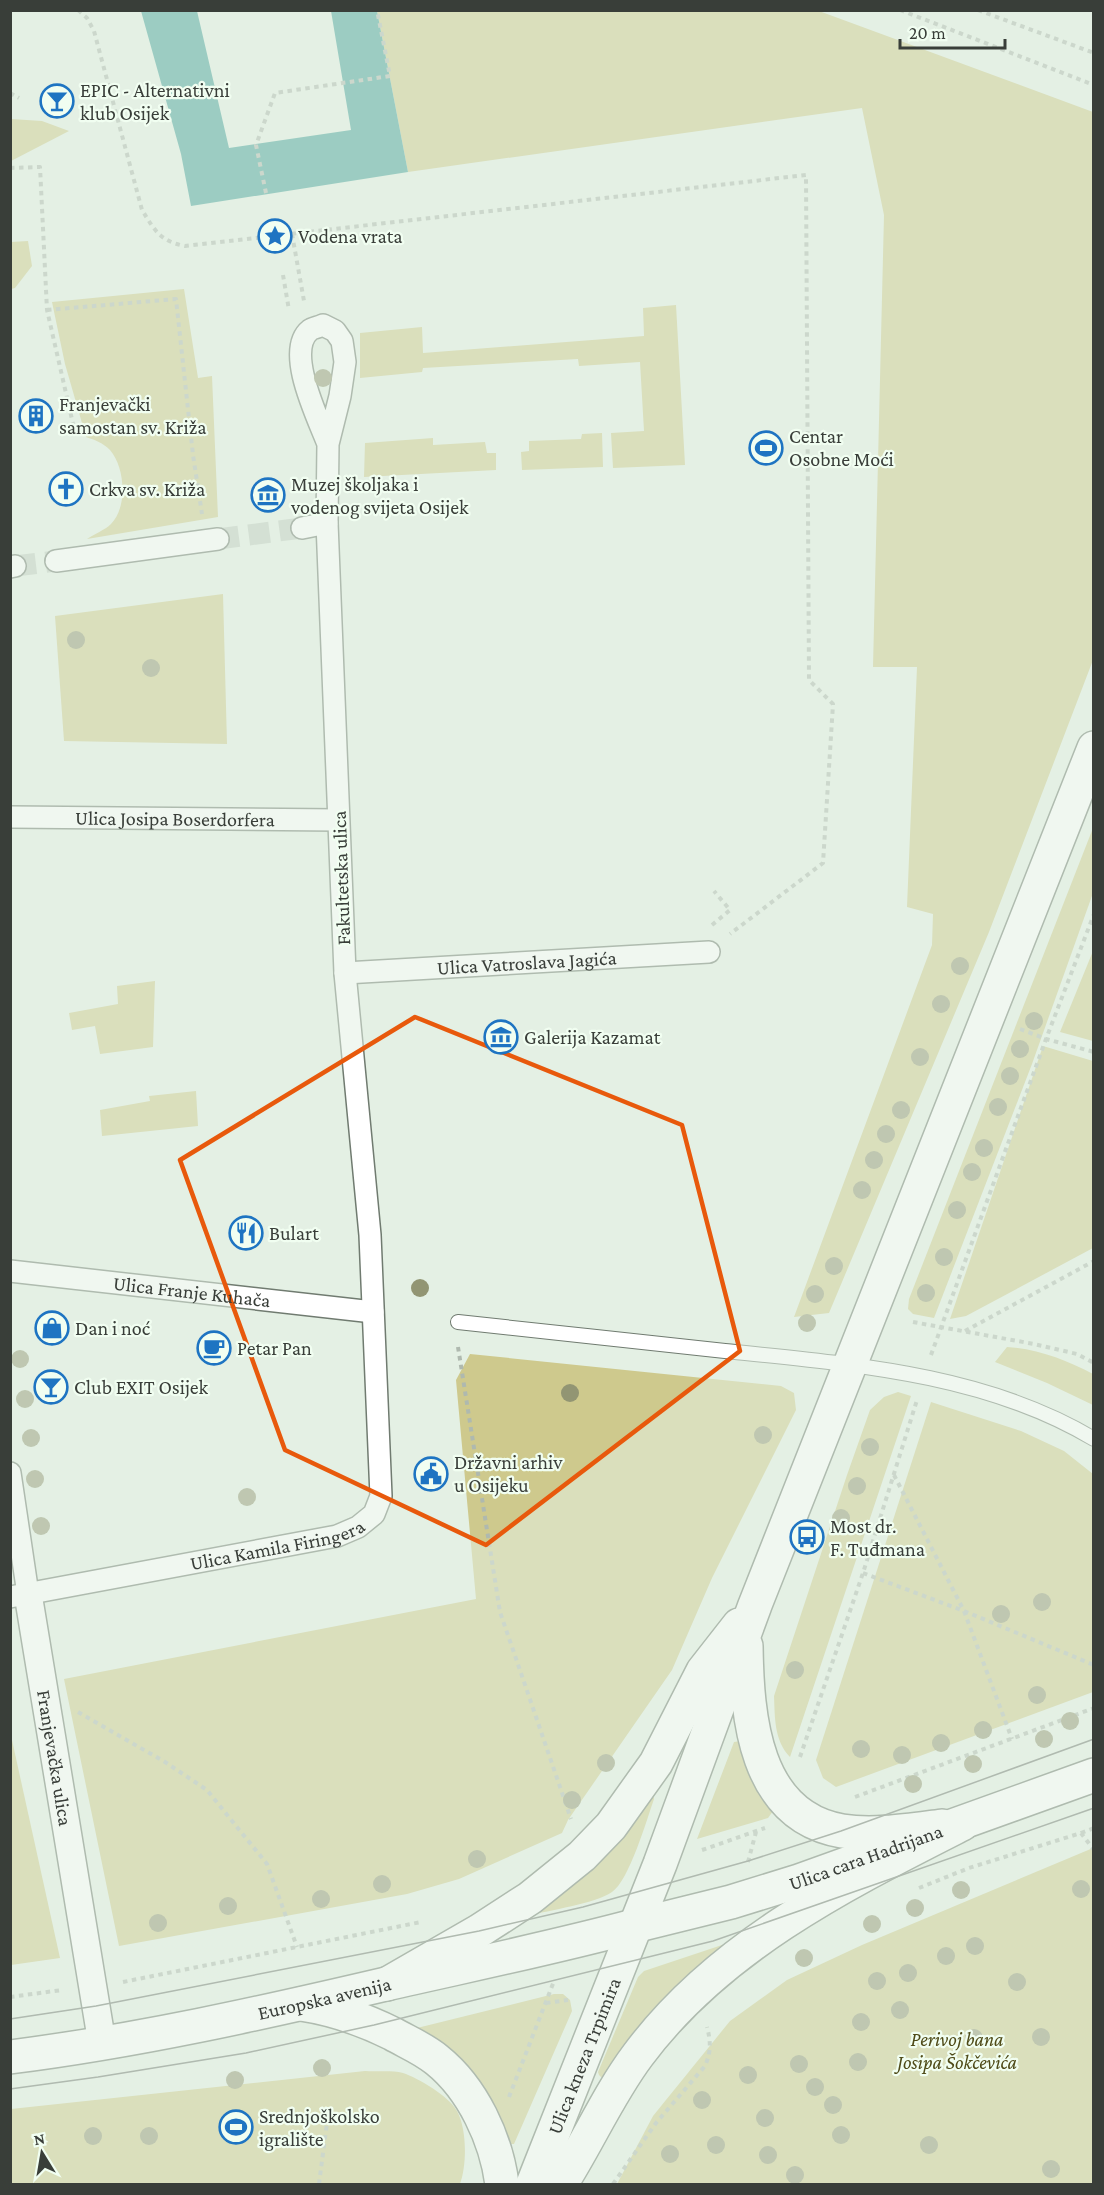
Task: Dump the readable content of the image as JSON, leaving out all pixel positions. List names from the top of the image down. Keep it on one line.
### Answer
{"streets":{"main road":["Ulica cara Hadrijana","Europska avenija","Ulica kneza Trpimira"],"street":["Ulica Josipa Boserdorfera","Fakultetska ulica","Ulica Vatroslava Jagića","Ulica Franje Kuhača","Ulica Kamila Firingera","Franjevačka ulica"]},"crossings":[["Ulica Josipa Boserdorfera","Fakultetska ulica"],["Fakultetska ulica","Ulica Vatroslava Jagića"],["Fakultetska ulica","Ulica Franje Kuhača"],["Fakultetska ulica","Ulica Kamila Firingera"],["Ulica Franje Kuhača","Ulica Kamila Firingera"],["Ulica Kamila Firingera","Franjevačka ulica"],["Franjevačka ulica","Europska avenija"],["Ulica cara Hadrijana","Europska avenija"],["Ulica cara Hadrijana","Ulica kneza Trpimira"],["Europska avenija","Ulica kneza Trpimira"]],"parks":["Perivoj bana Josipa Šokčevića"],"places":{"bar":["EPIC - Alternativni klub Osijek","Club EXIT Osijek"],"place":["Vodena vrata"],"building":["Franjevački samostan sv. Križa"],"sports":["Centar Osobne Moći","Srednjoškolsko igralište"],"church":["Crkva sv. Križa"],"museum":["Muzej školjaka i vodenog svijeta Osijek","Galerija Kazamat"],"restaurant":["Bulart"],"shop":["Dan i noć"],"cafe":["Petar Pan"],"public building":["Državni arhiv u Osijeku"],"bus stop":["Most dr. F. Tuđmana"]},"scale_bar":"20 m","north":"top"}
